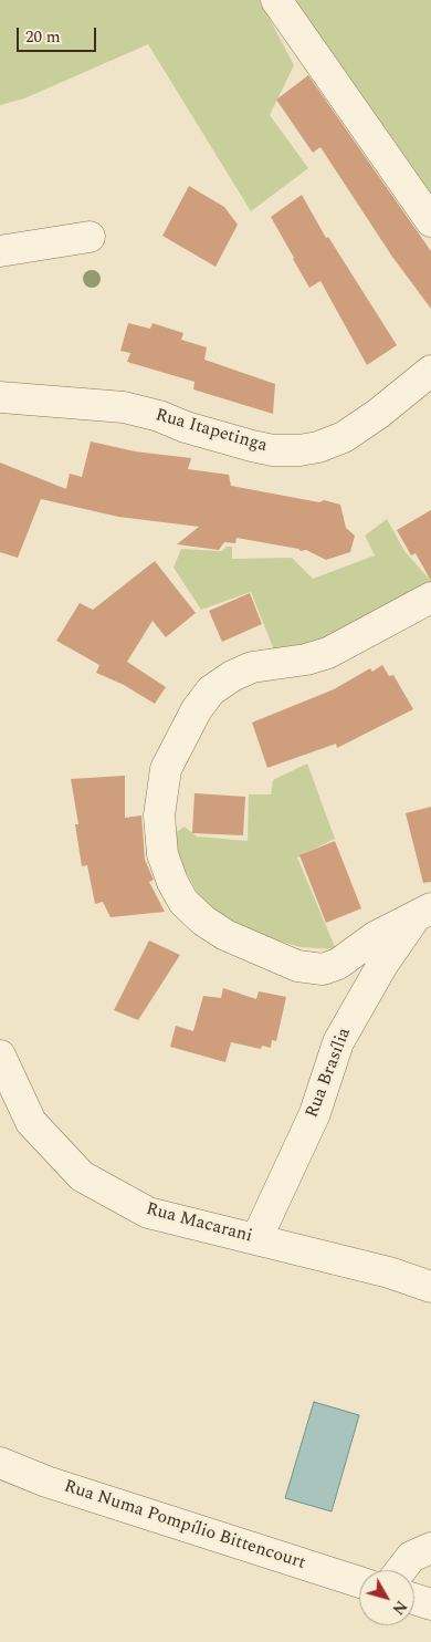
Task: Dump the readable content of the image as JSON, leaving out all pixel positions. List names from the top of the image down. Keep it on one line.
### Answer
{"streets":{"street":["Rua Itapetinga","Rua Brasília","Rua Macarani","Rua Numa Pompílio Bittencourt"]},"crossings":[["Rua Brasília","Rua Macarani"]],"scale_bar":"20 m","north":"bottom right"}
